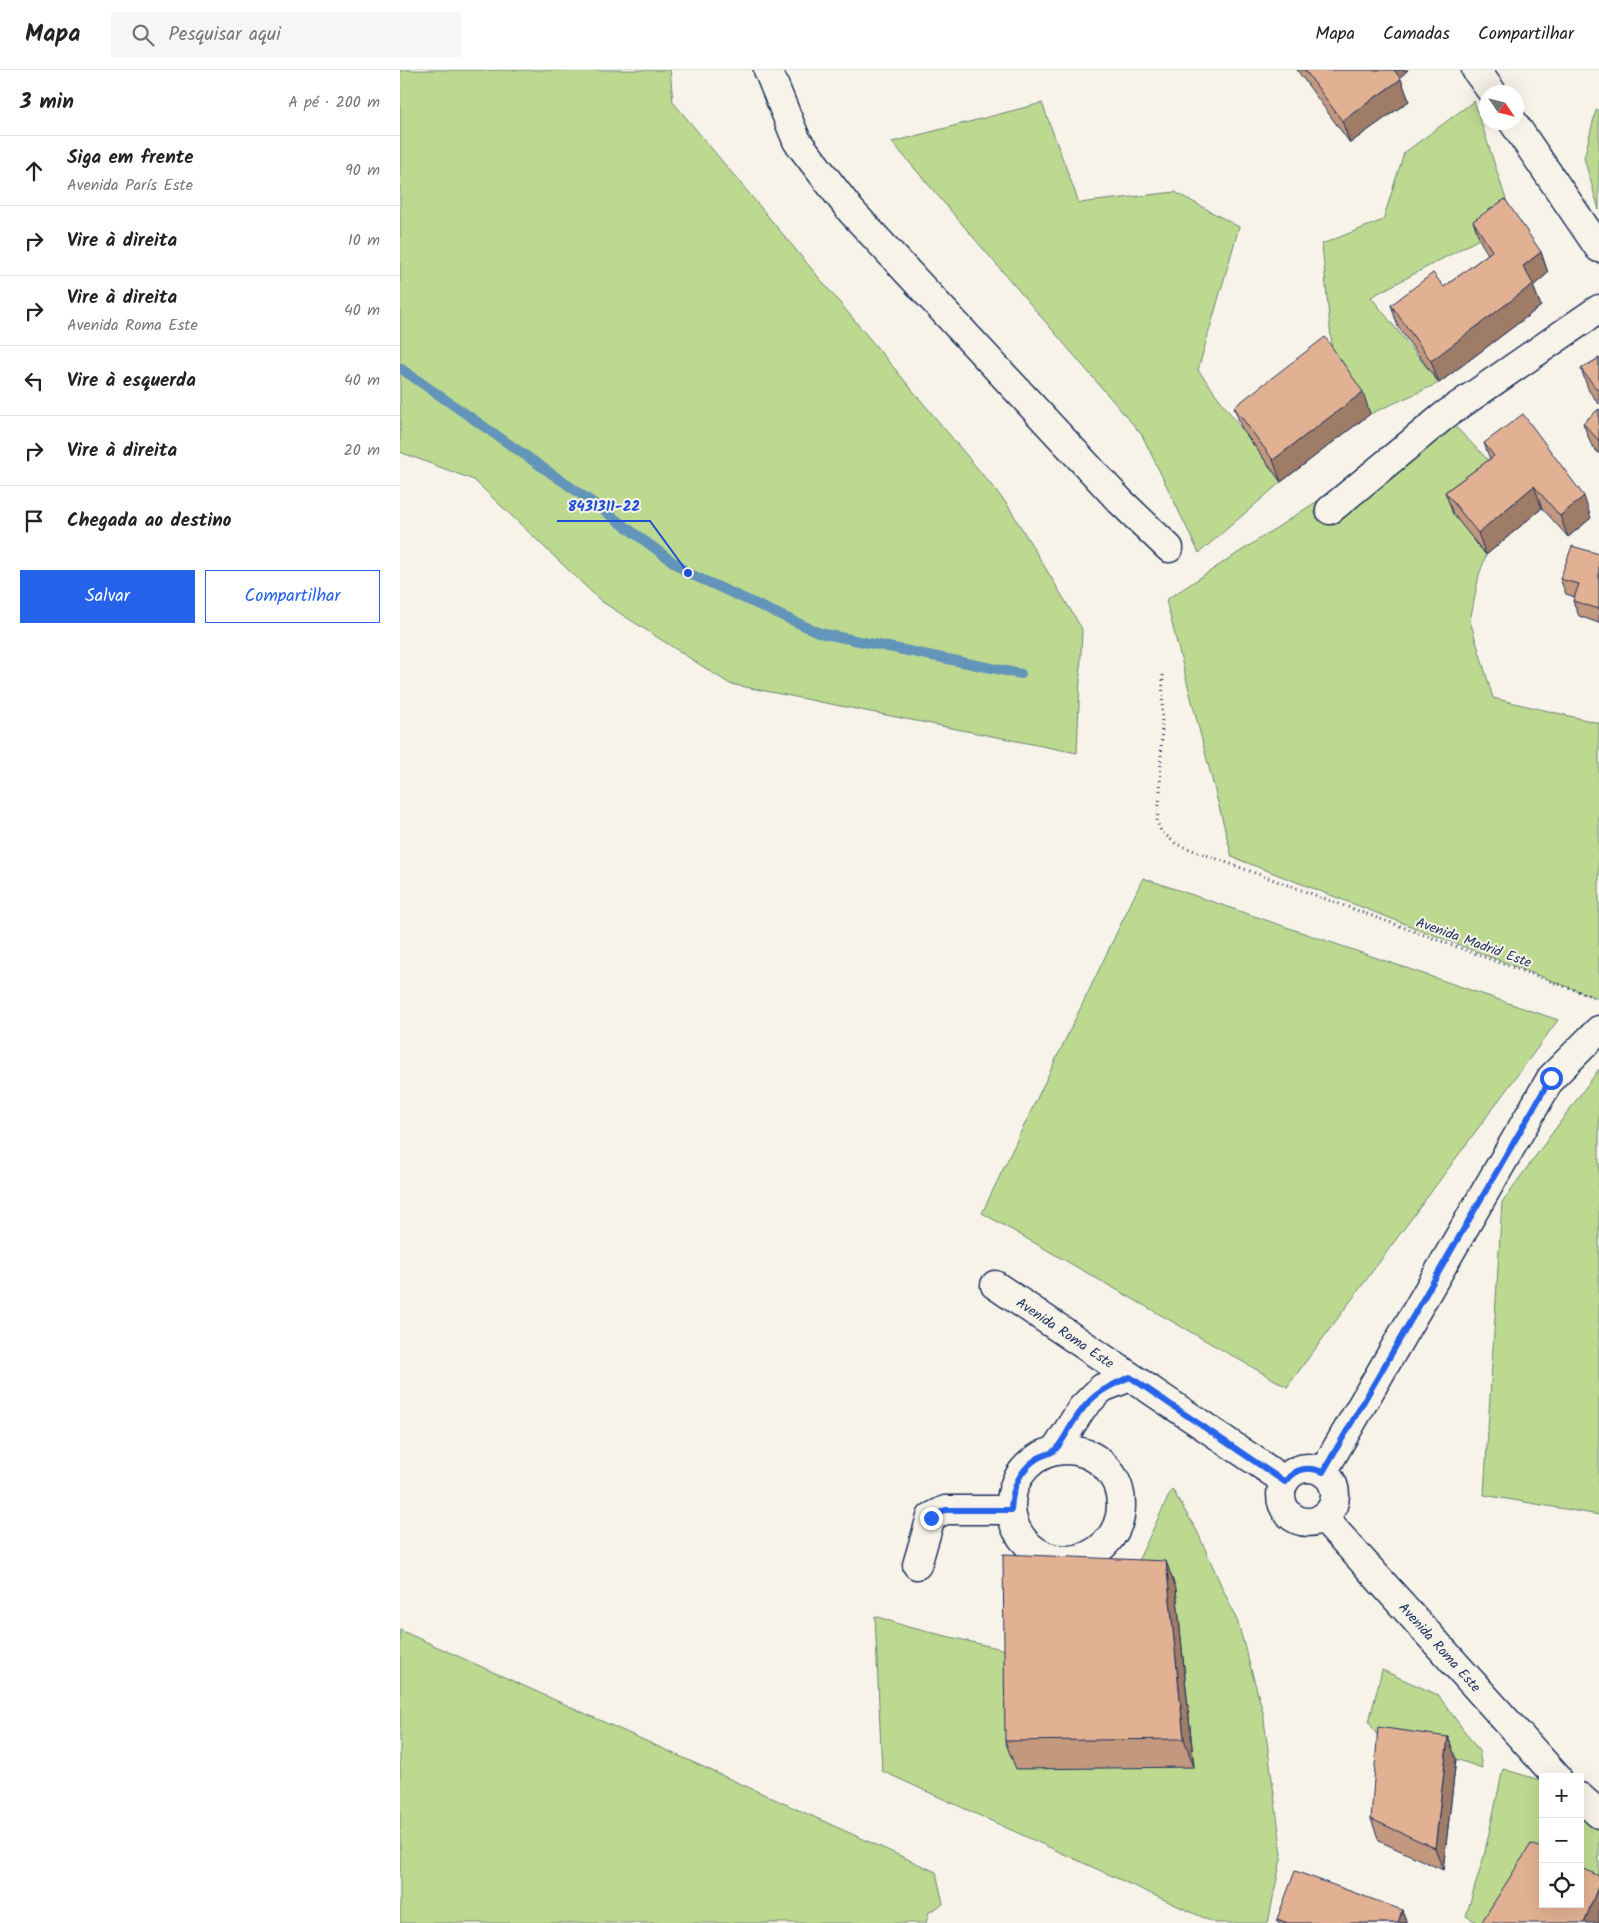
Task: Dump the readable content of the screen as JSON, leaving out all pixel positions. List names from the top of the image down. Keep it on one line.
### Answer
{"streets":{"street":["Avenida Roma Este"],"path":["Avenida Madrid Este"]},"places":["8431311-22"],"north":"bottom right","page":{"header":"Mapa","search":"Pesquisar aqui","nav":["Mapa","Camadas","Compartilhar"],"heading":["3 min","A pé · 200 m"],"list":[["Siga em frente","Avenida París Este","90 m"],["Vire à direita","10 m"],["Vire à direita","Avenida Roma Este","40 m"],["Vire à esquerda","40 m"],["Vire à direita","20 m"],"Chegada ao destino"],"buttons":["Salvar","Compartilhar"],"map_buttons":["+","−"]}}
